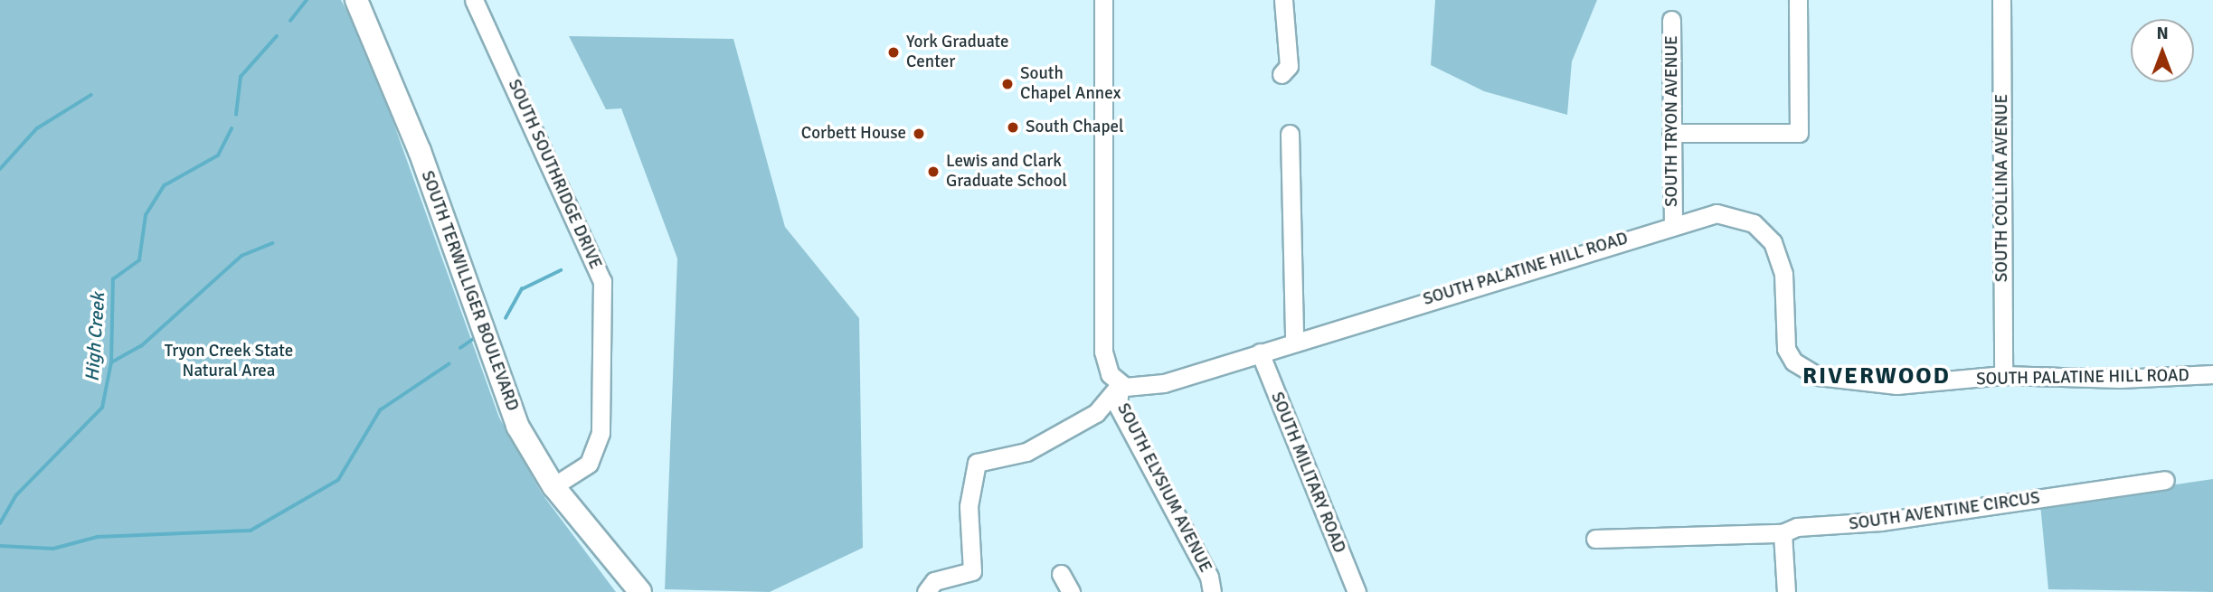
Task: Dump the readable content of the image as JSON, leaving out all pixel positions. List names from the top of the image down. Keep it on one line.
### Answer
{"streets":{"main road":["SOUTH TERWILLIGER BOULEVARD"],"street":["SOUTH TRYON AVENUE","SOUTH SOUTHRIDGE DRIVE","SOUTH COLLINA AVENUE","SOUTH PALATINE HILL ROAD","SOUTH MILITARY ROAD","SOUTH ELYSIUM AVENUE","SOUTH AVENTINE CIRCUS"]},"crossings":[["SOUTH TRYON AVENUE","SOUTH PALATINE HILL ROAD"],["SOUTH SOUTHRIDGE DRIVE","SOUTH TERWILLIGER BOULEVARD"],["SOUTH COLLINA AVENUE","SOUTH PALATINE HILL ROAD"],["SOUTH PALATINE HILL ROAD","SOUTH MILITARY ROAD"],["SOUTH PALATINE HILL ROAD","SOUTH ELYSIUM AVENUE"]],"districts":["RIVERWOOD"],"water":["High Creek"],"parks":["Tryon Creek State Natural Area"],"places":["York Graduate Center","South Chapel Annex","South Chapel","Corbett House","Lewis and Clark Graduate School"],"north":"top"}
